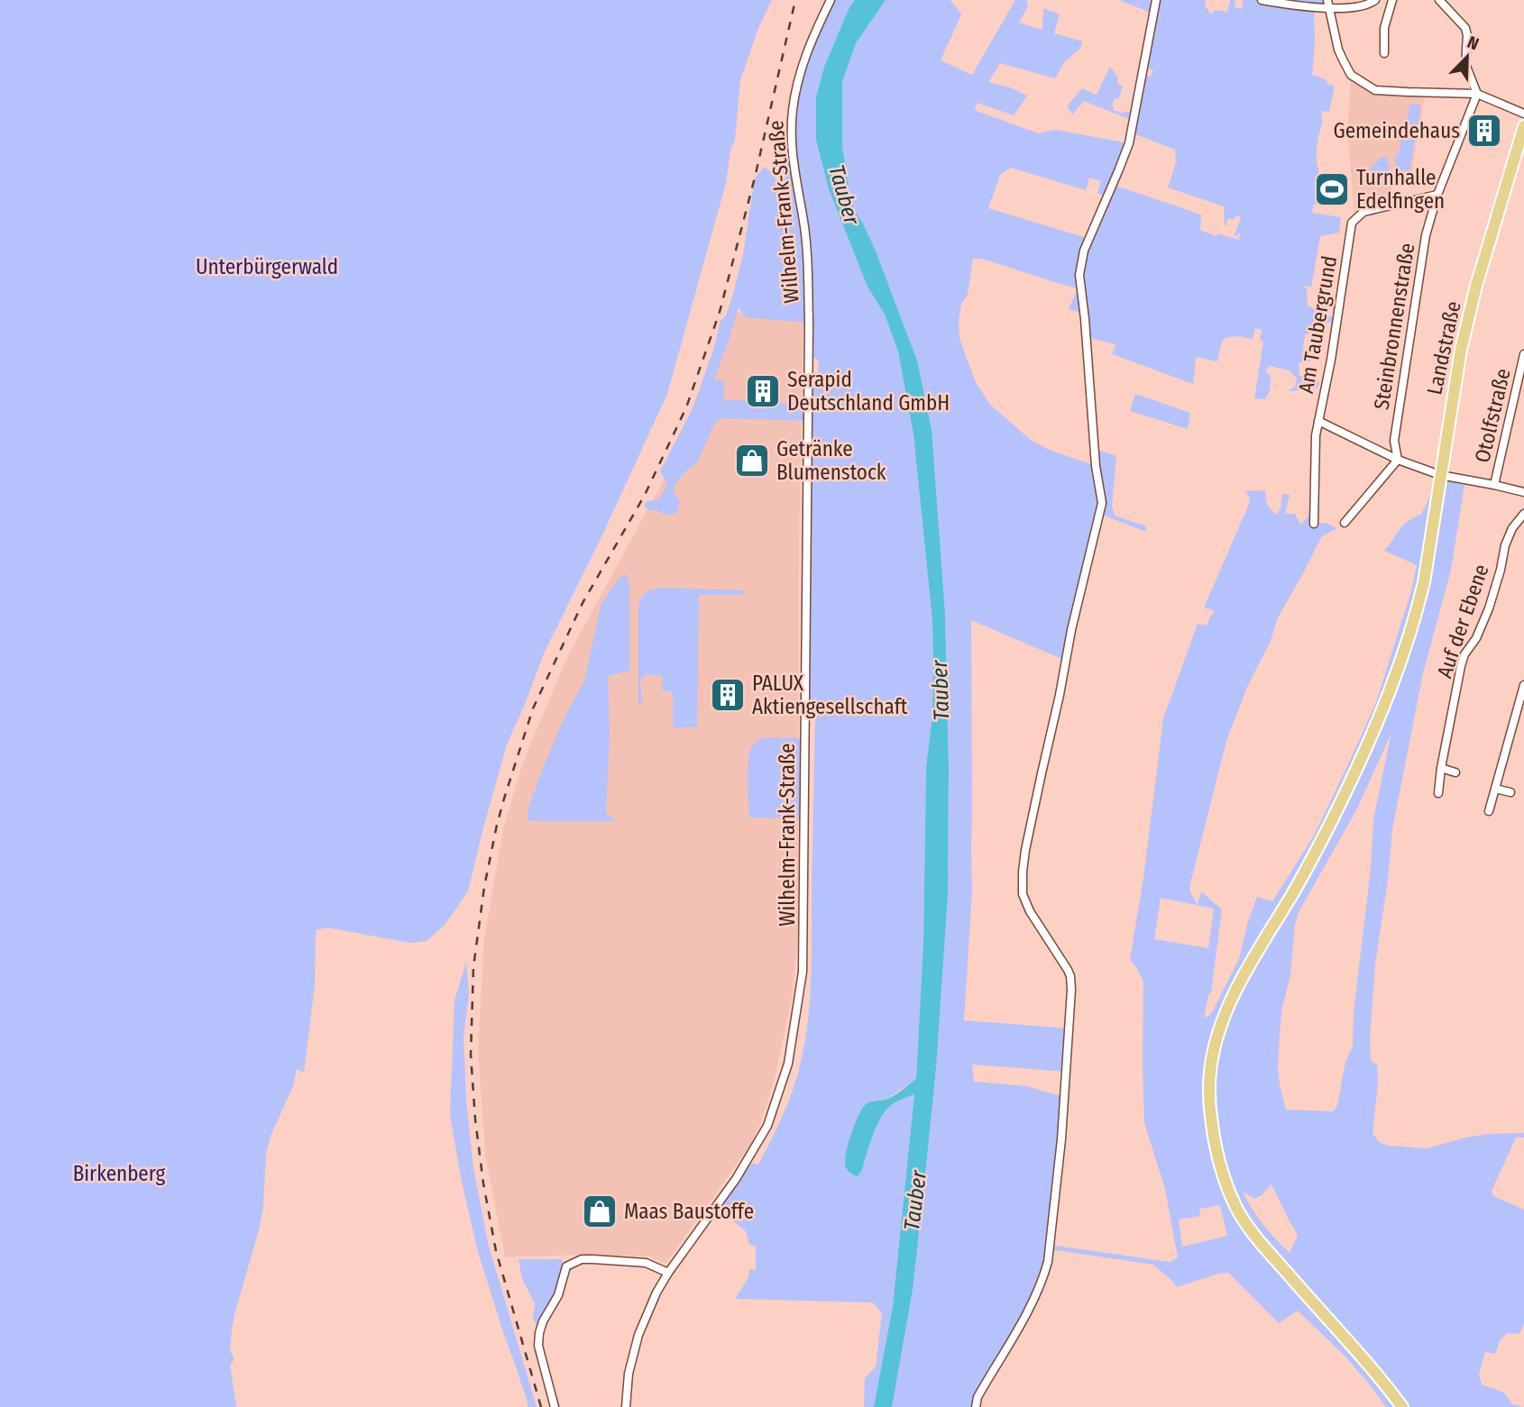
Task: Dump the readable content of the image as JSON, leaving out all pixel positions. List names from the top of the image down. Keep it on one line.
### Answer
{"streets":{"main road":["Landstraße"],"street":["Wilhelm-Frank-Straße","Am Taubergrund","Steinbronnenstraße","Otolfstraße","Auf der Ebene"]},"crossings":[["Am Taubergrund","Steinbronnenstraße"]],"water":["Tauber"],"parks":["Unterbürgerwald","Birkenberg"],"places":{"building":["Gemeindehaus","Serapid Deutschland GmbH","PALUX Aktiengesellschaft"],"sports":["Turnhalle Edelfingen"],"shop":["Getränke Blumenstock","Maas Baustoffe"]},"north":"top right"}
